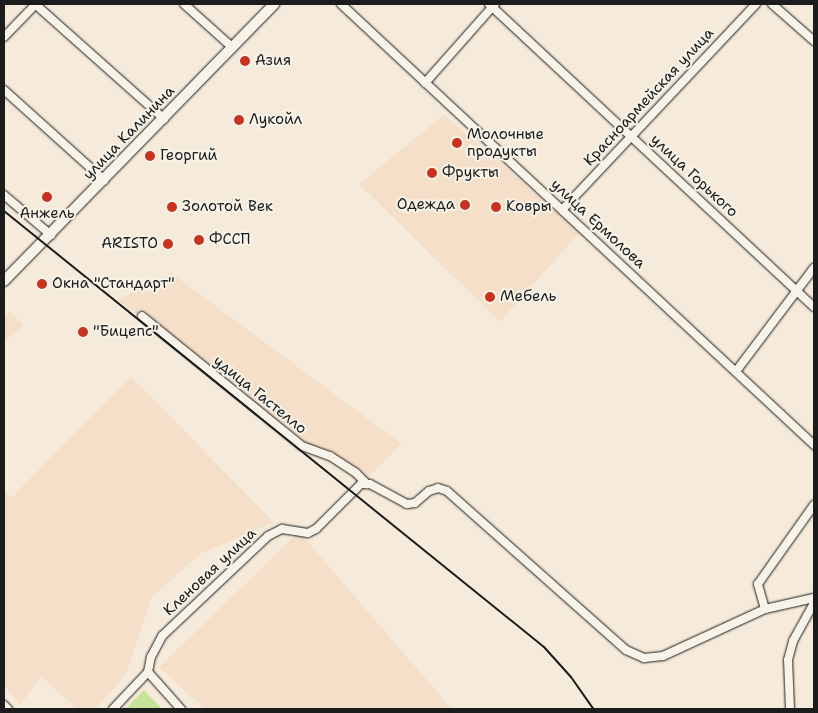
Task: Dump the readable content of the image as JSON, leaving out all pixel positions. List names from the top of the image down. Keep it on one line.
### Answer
{"streets":{"main road":["улица Калинина"],"street":["Красноармейская улица","улица Горького","улица Ермолова","удица Гастелло","Кленовая улица"]},"crossings":[["Красноармейская улица","улица Горького"],["Красноармейская улица","улица Ермолова"],["удица Гастелло","Кленовая улица"]],"places":["Азия","Лукойл","Молочные продукты","Георгий","Фрукты","Анжель","Одежда","Золотой Век","Ковры","ФССП","ARISTO","Окна \"Стандарт\"","Мебель","\"Бицепс\""]}
